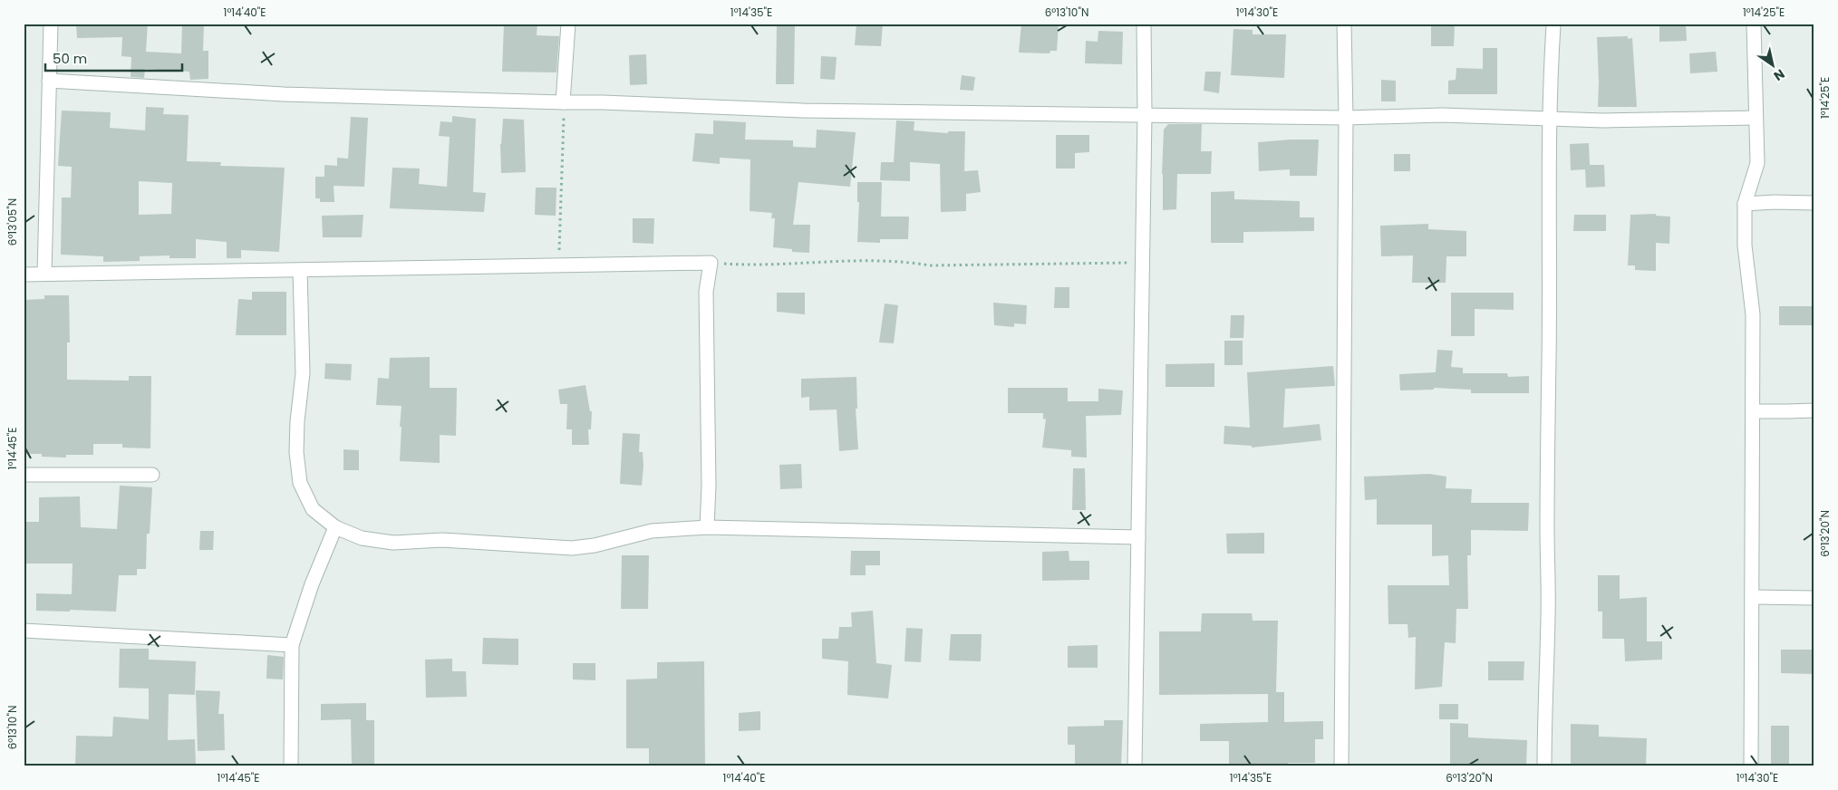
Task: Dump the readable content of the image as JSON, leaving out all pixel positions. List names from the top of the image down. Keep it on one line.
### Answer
{"scale_bar":"50 m","north":"bottom right","coordinates":["1°14'40\"E","1°14'35\"E","6°13'10\"N","1°14'30\"E","1°14'25\"E","6°13'05\"N","1°14'45\"E","6°13'20\"N"]}
